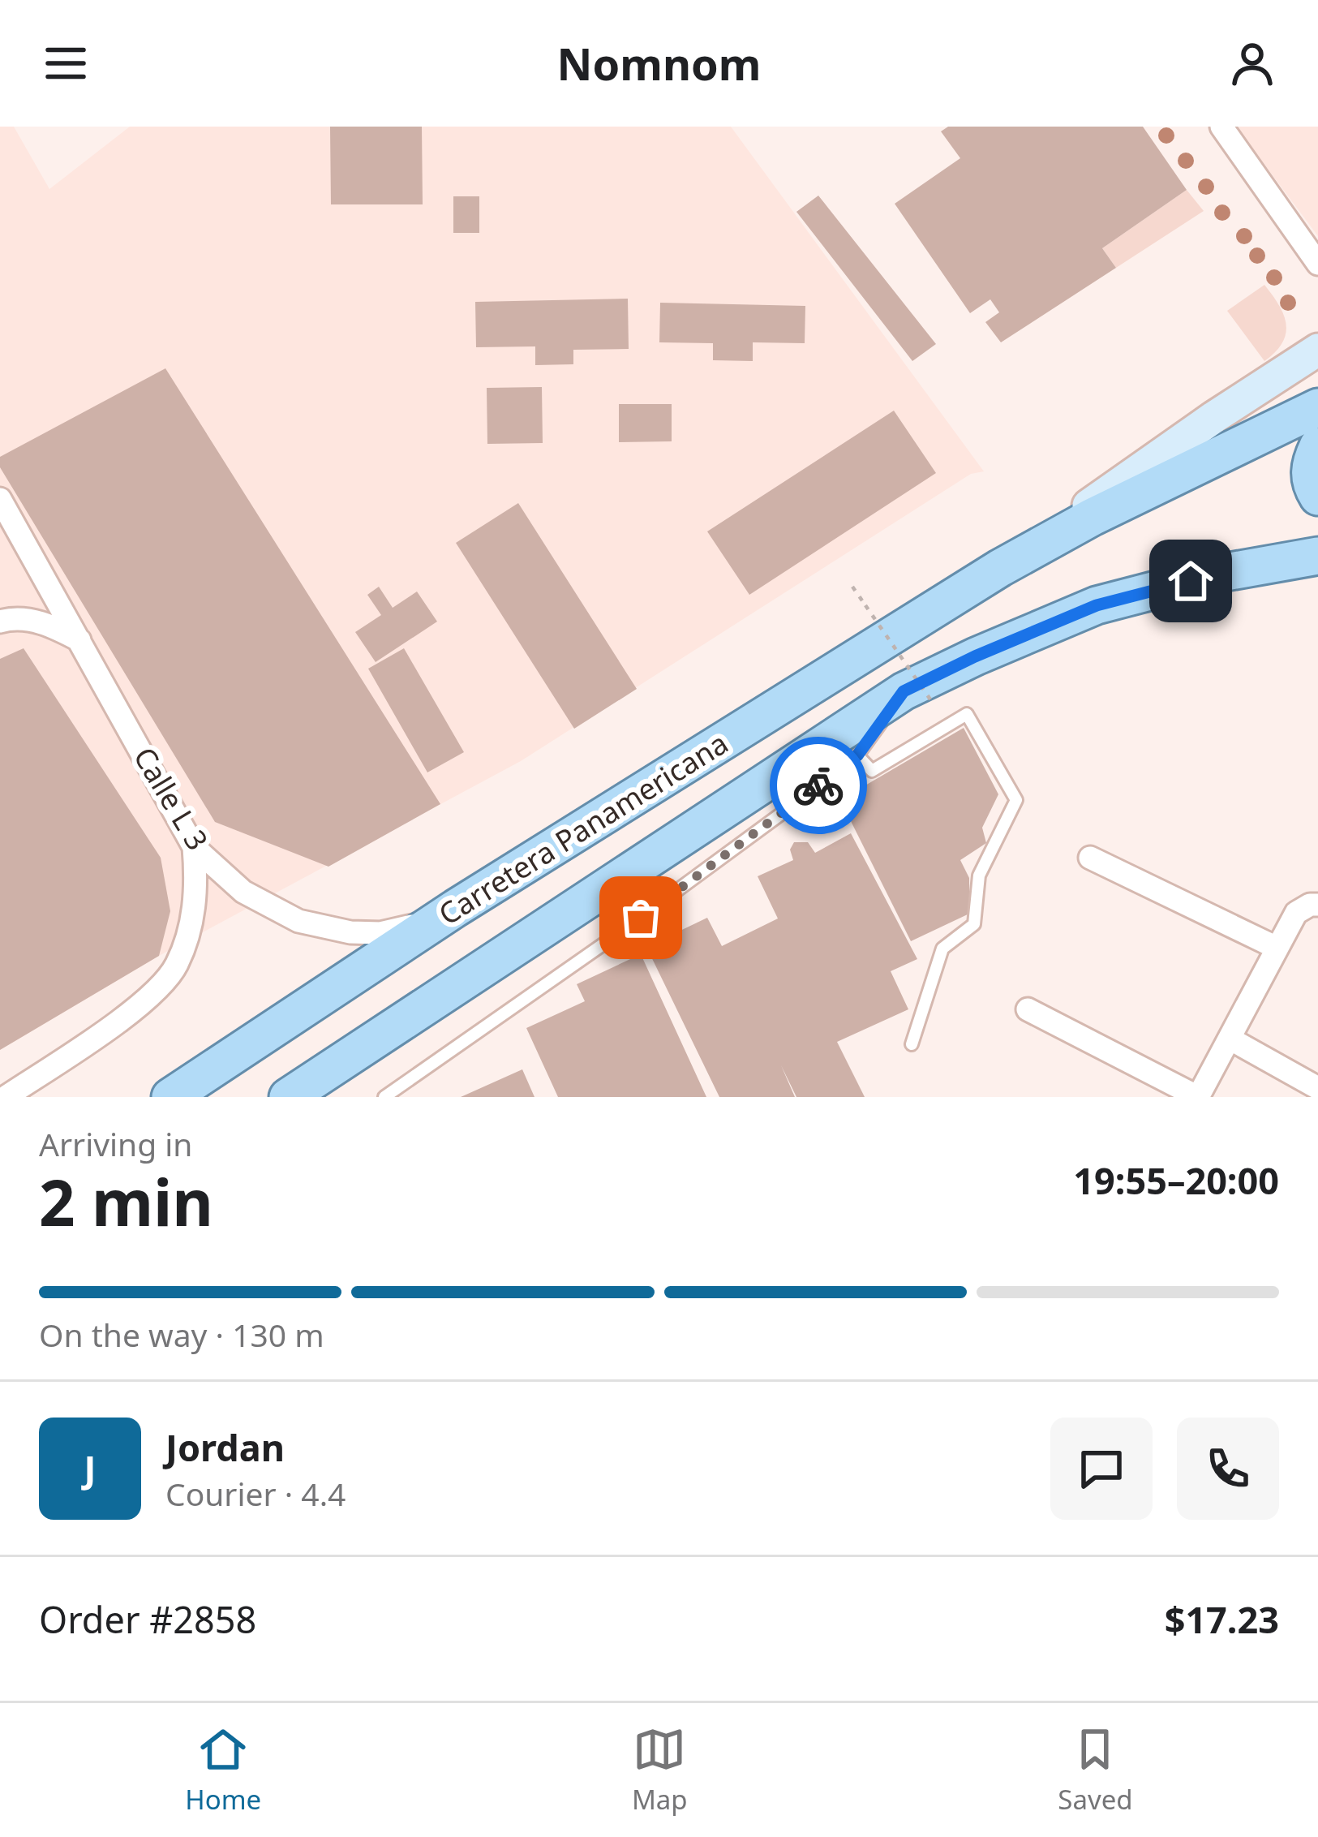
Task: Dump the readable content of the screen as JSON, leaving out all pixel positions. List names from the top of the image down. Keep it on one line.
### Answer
{"streets":{"main road":["Carretera Panamericana"],"street":["Calle L 3"]},"crossings":[["Calle L 3","Carretera Panamericana"]],"page":{"header":"Nomnom","heading":["2 min","Arriving in","19:55–20:00"],"panel":["Jordan","Courier · 4.4","Order #2858","$17.23"],"bar":"On the way · 130 m","round":"J","tabs":["Home","Map","Saved"]}}
